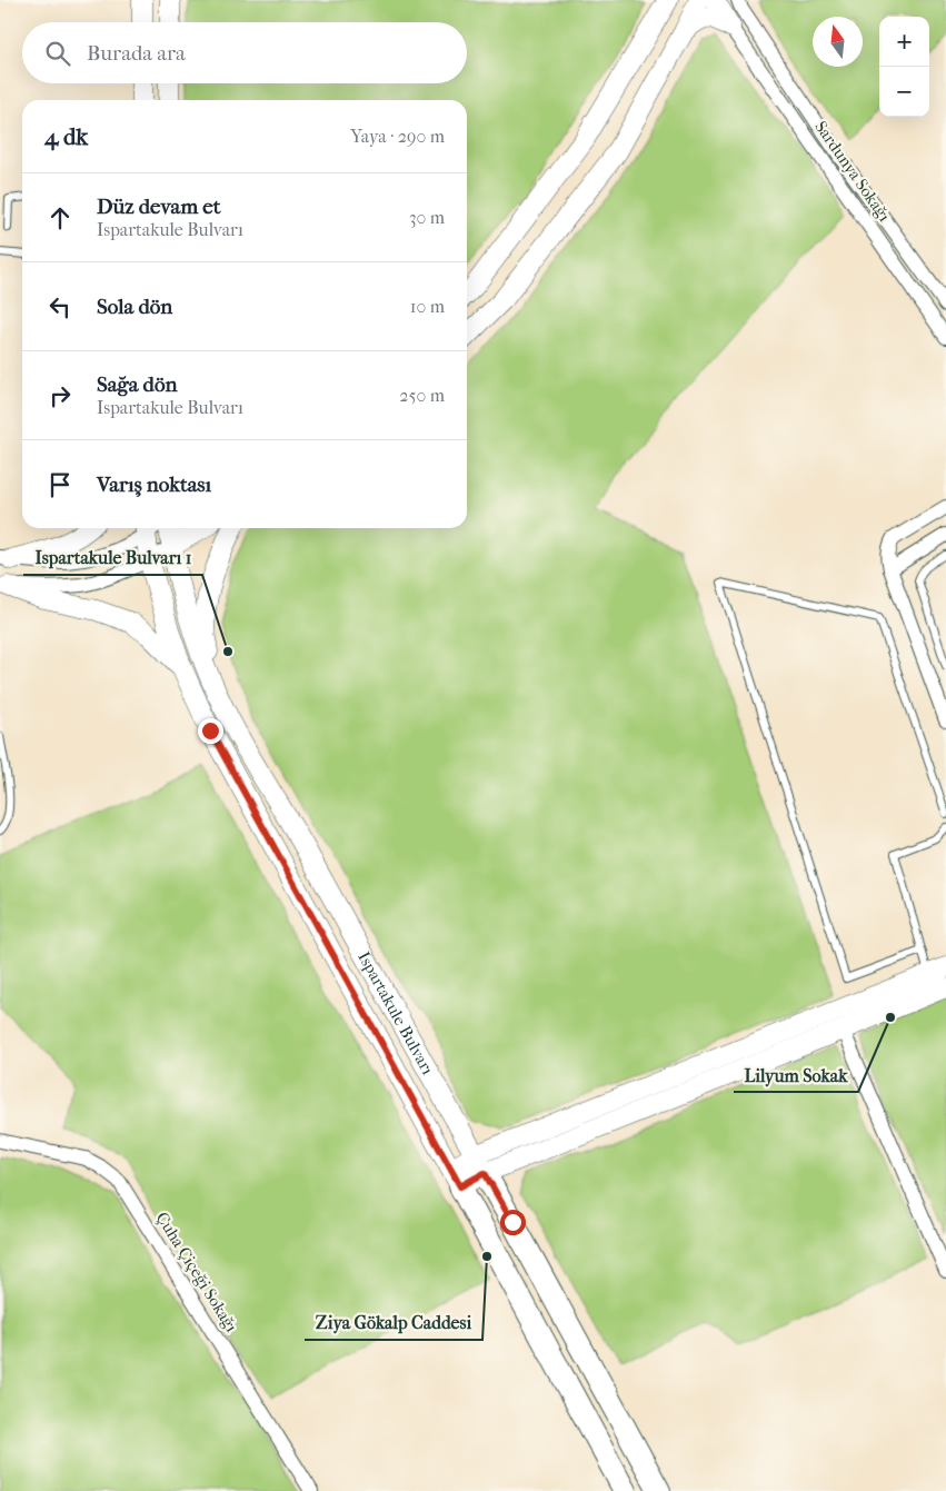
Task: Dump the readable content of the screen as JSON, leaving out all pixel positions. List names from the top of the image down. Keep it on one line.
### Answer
{"streets":{"main road":["Ispartakule Bulvarı"],"street":["Sardunya Sokağı","Çuha Çiçeği Sokağı"]},"places":["Ispartakule Bulvarı 1","Lilyum Sokak","Ziya Gökalp Caddesi"],"north":"top","page":{"map_buttons":["+","−"],"search":"Burada ara","heading":["4 dk","Yaya · 290 m"],"list":[["Düz devam et","Ispartakule Bulvarı","30 m"],["Sola dön","10 m"],["Sağa dön","Ispartakule Bulvarı","250 m"],"Varış noktası"]}}
